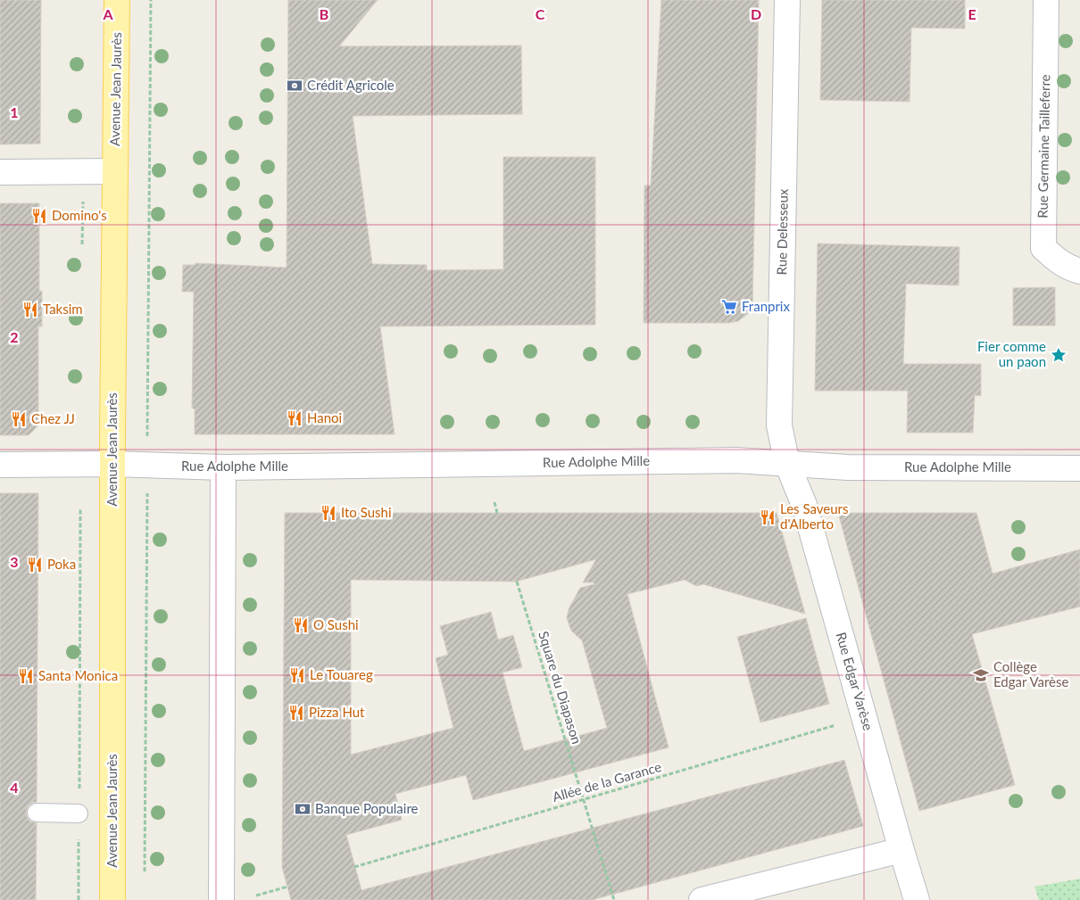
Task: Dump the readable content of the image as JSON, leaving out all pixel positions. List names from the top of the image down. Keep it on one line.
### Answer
{"streets":{"main road":["Avenue Jean Jaurès"],"street":["Rue Germaine Tailleferre","Rue Delesseux","Rue Adolphe Mille","Rue Edgar Varèse"],"path":["Square du Diapason","Allée de la Garance"]},"crossings":[["Avenue Jean Jaurès","Rue Adolphe Mille"],["Rue Delesseux","Rue Adolphe Mille"],["Rue Delesseux","Rue Edgar Varèse"],["Rue Adolphe Mille","Rue Edgar Varèse"],["Rue Edgar Varèse","Allée de la Garance"],["Square du Diapason","Allée de la Garance"]],"places":{"bank":["Crédit Agricole","Banque Populaire"],"restaurant":["Domino's","Taksim","Hanoi","Chez JJ","Ito Sushi","Les Saveurs d'Alberto","Poka","O Sushi","Le Touareg","Santa Monica","Pizza Hut"],"supermarket":["Franprix"],"place":["Fier comme un paon"],"school or university":["Collège Edgar Varèse"]},"grid":{"columns":["A","B","C","D","E"],"rows":["1","2","3","4"]}}
